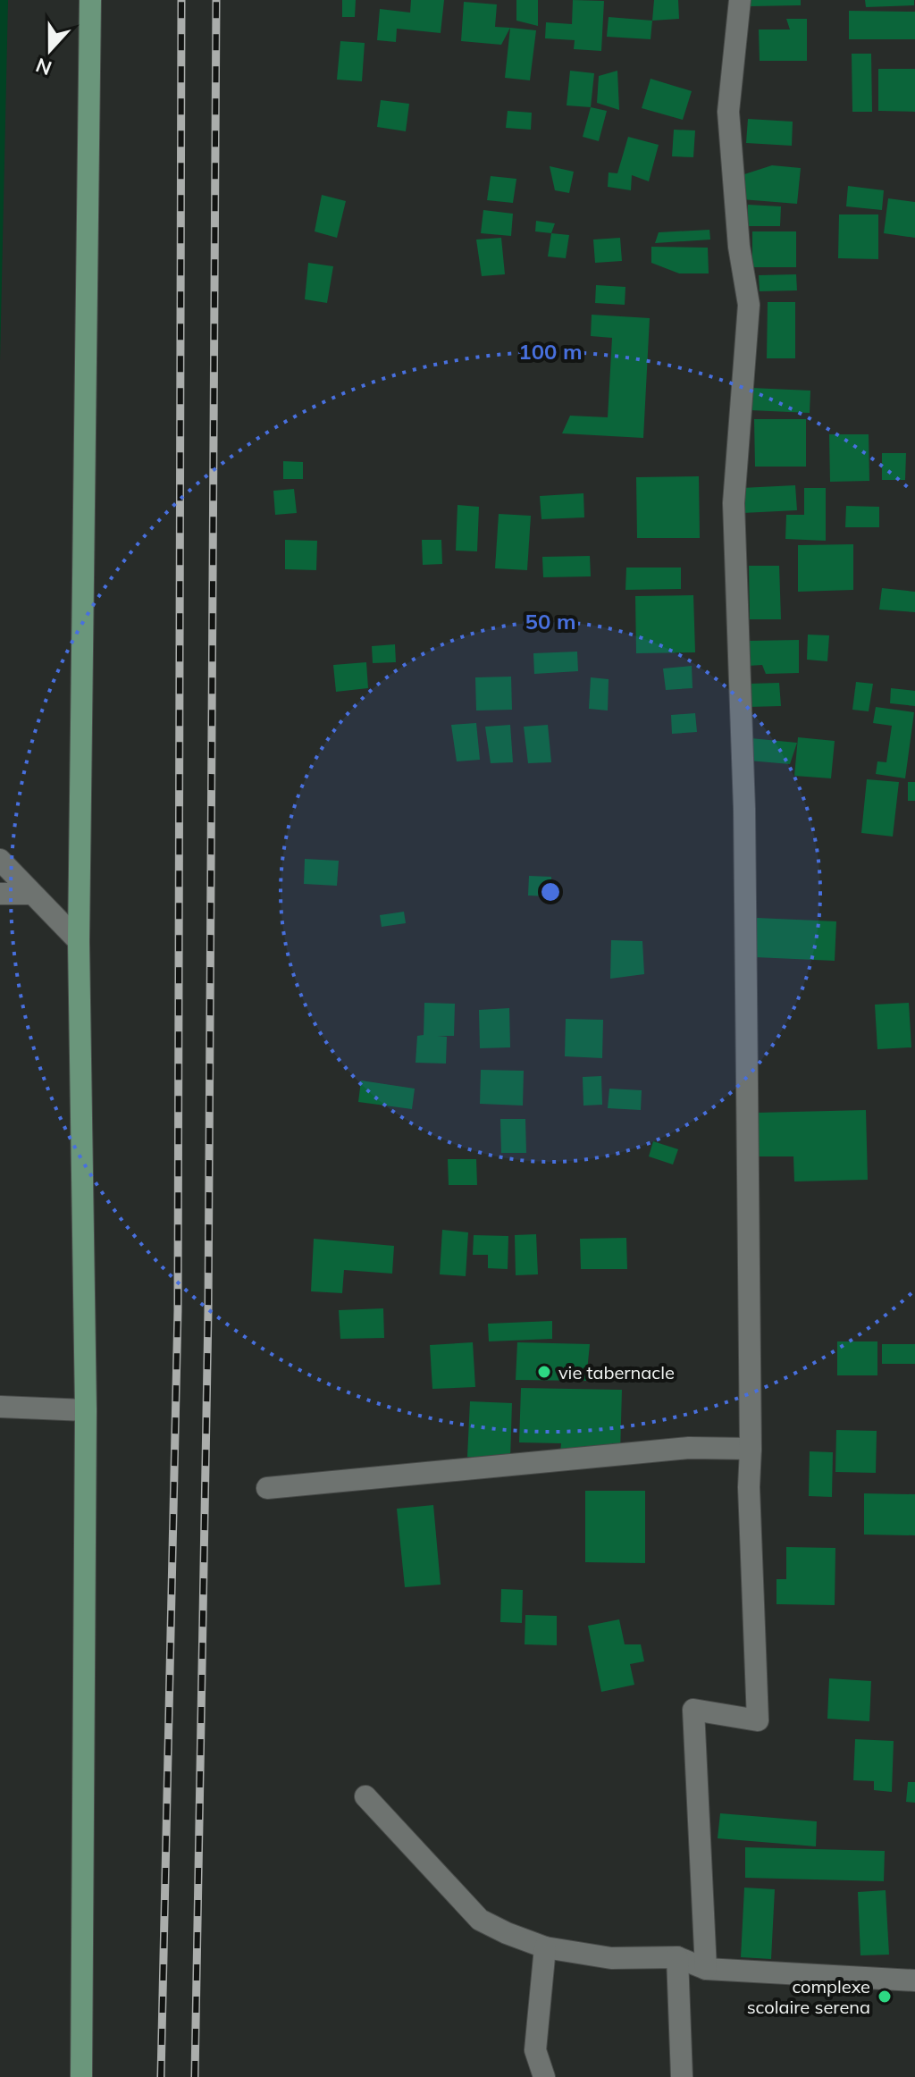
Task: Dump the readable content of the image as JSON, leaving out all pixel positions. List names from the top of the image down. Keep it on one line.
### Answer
{"places":["vie tabernacle","complexe scolaire serena"],"north":"bottom","rings":["100 m","50 m"]}
